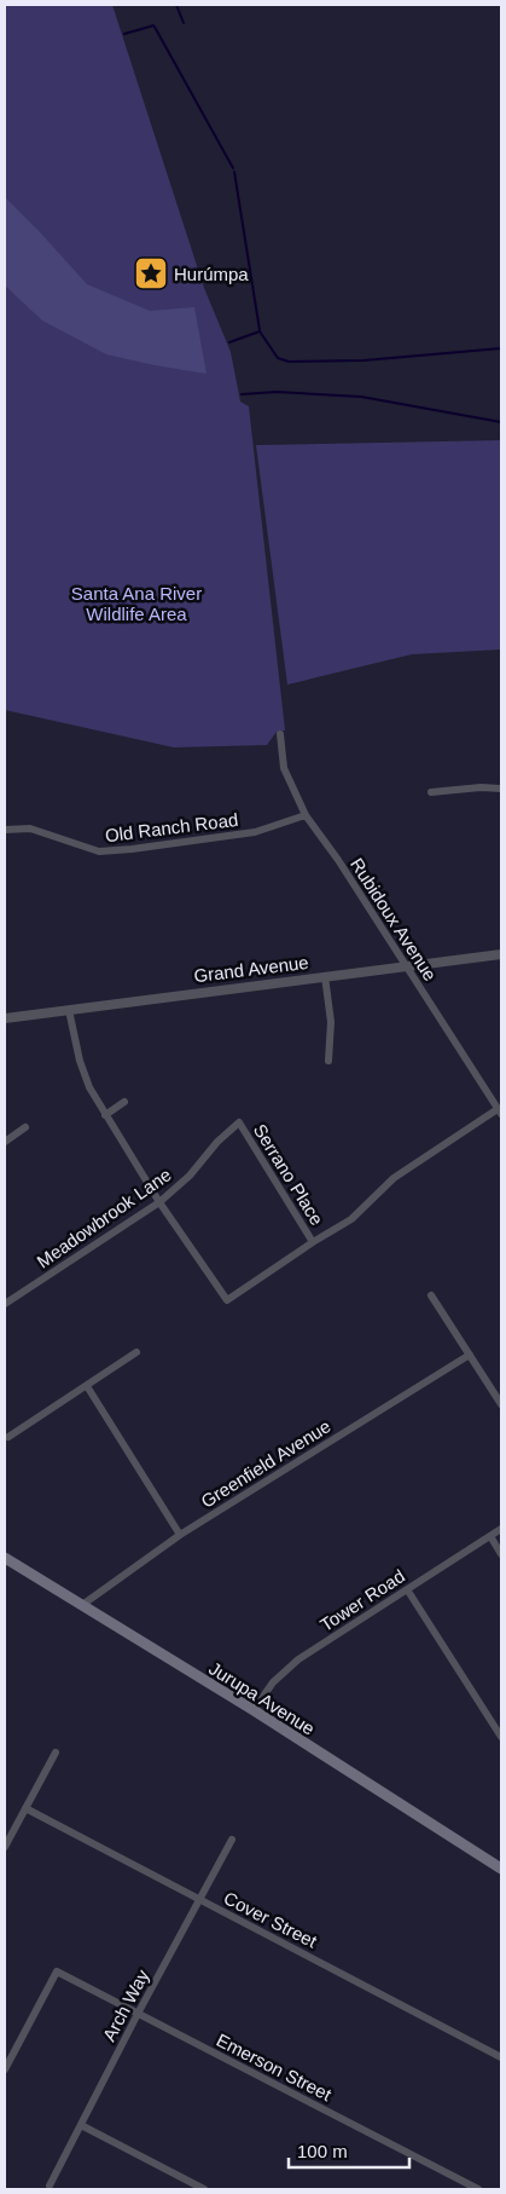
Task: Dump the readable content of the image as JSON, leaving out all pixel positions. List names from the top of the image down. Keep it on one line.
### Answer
{"streets":{"main road":["Jurupa Avenue"],"street":["Old Ranch Road","Rubidoux Avenue","Grand Avenue","Serrano Place","Meadowbrook Lane","Greenfield Avenue","Tower Road","Cover Street","Arch Way","Emerson Street"]},"crossings":[["Old Ranch Road","Rubidoux Avenue"],["Rubidoux Avenue","Grand Avenue"],["Serrano Place","Meadowbrook Lane"],["Greenfield Avenue","Jurupa Avenue"],["Tower Road","Jurupa Avenue"],["Cover Street","Arch Way"],["Arch Way","Emerson Street"]],"parks":["Santa Ana River Wildlife Area"],"places":{"place":["Hurúmpa"]},"scale_bar":"100 m"}
